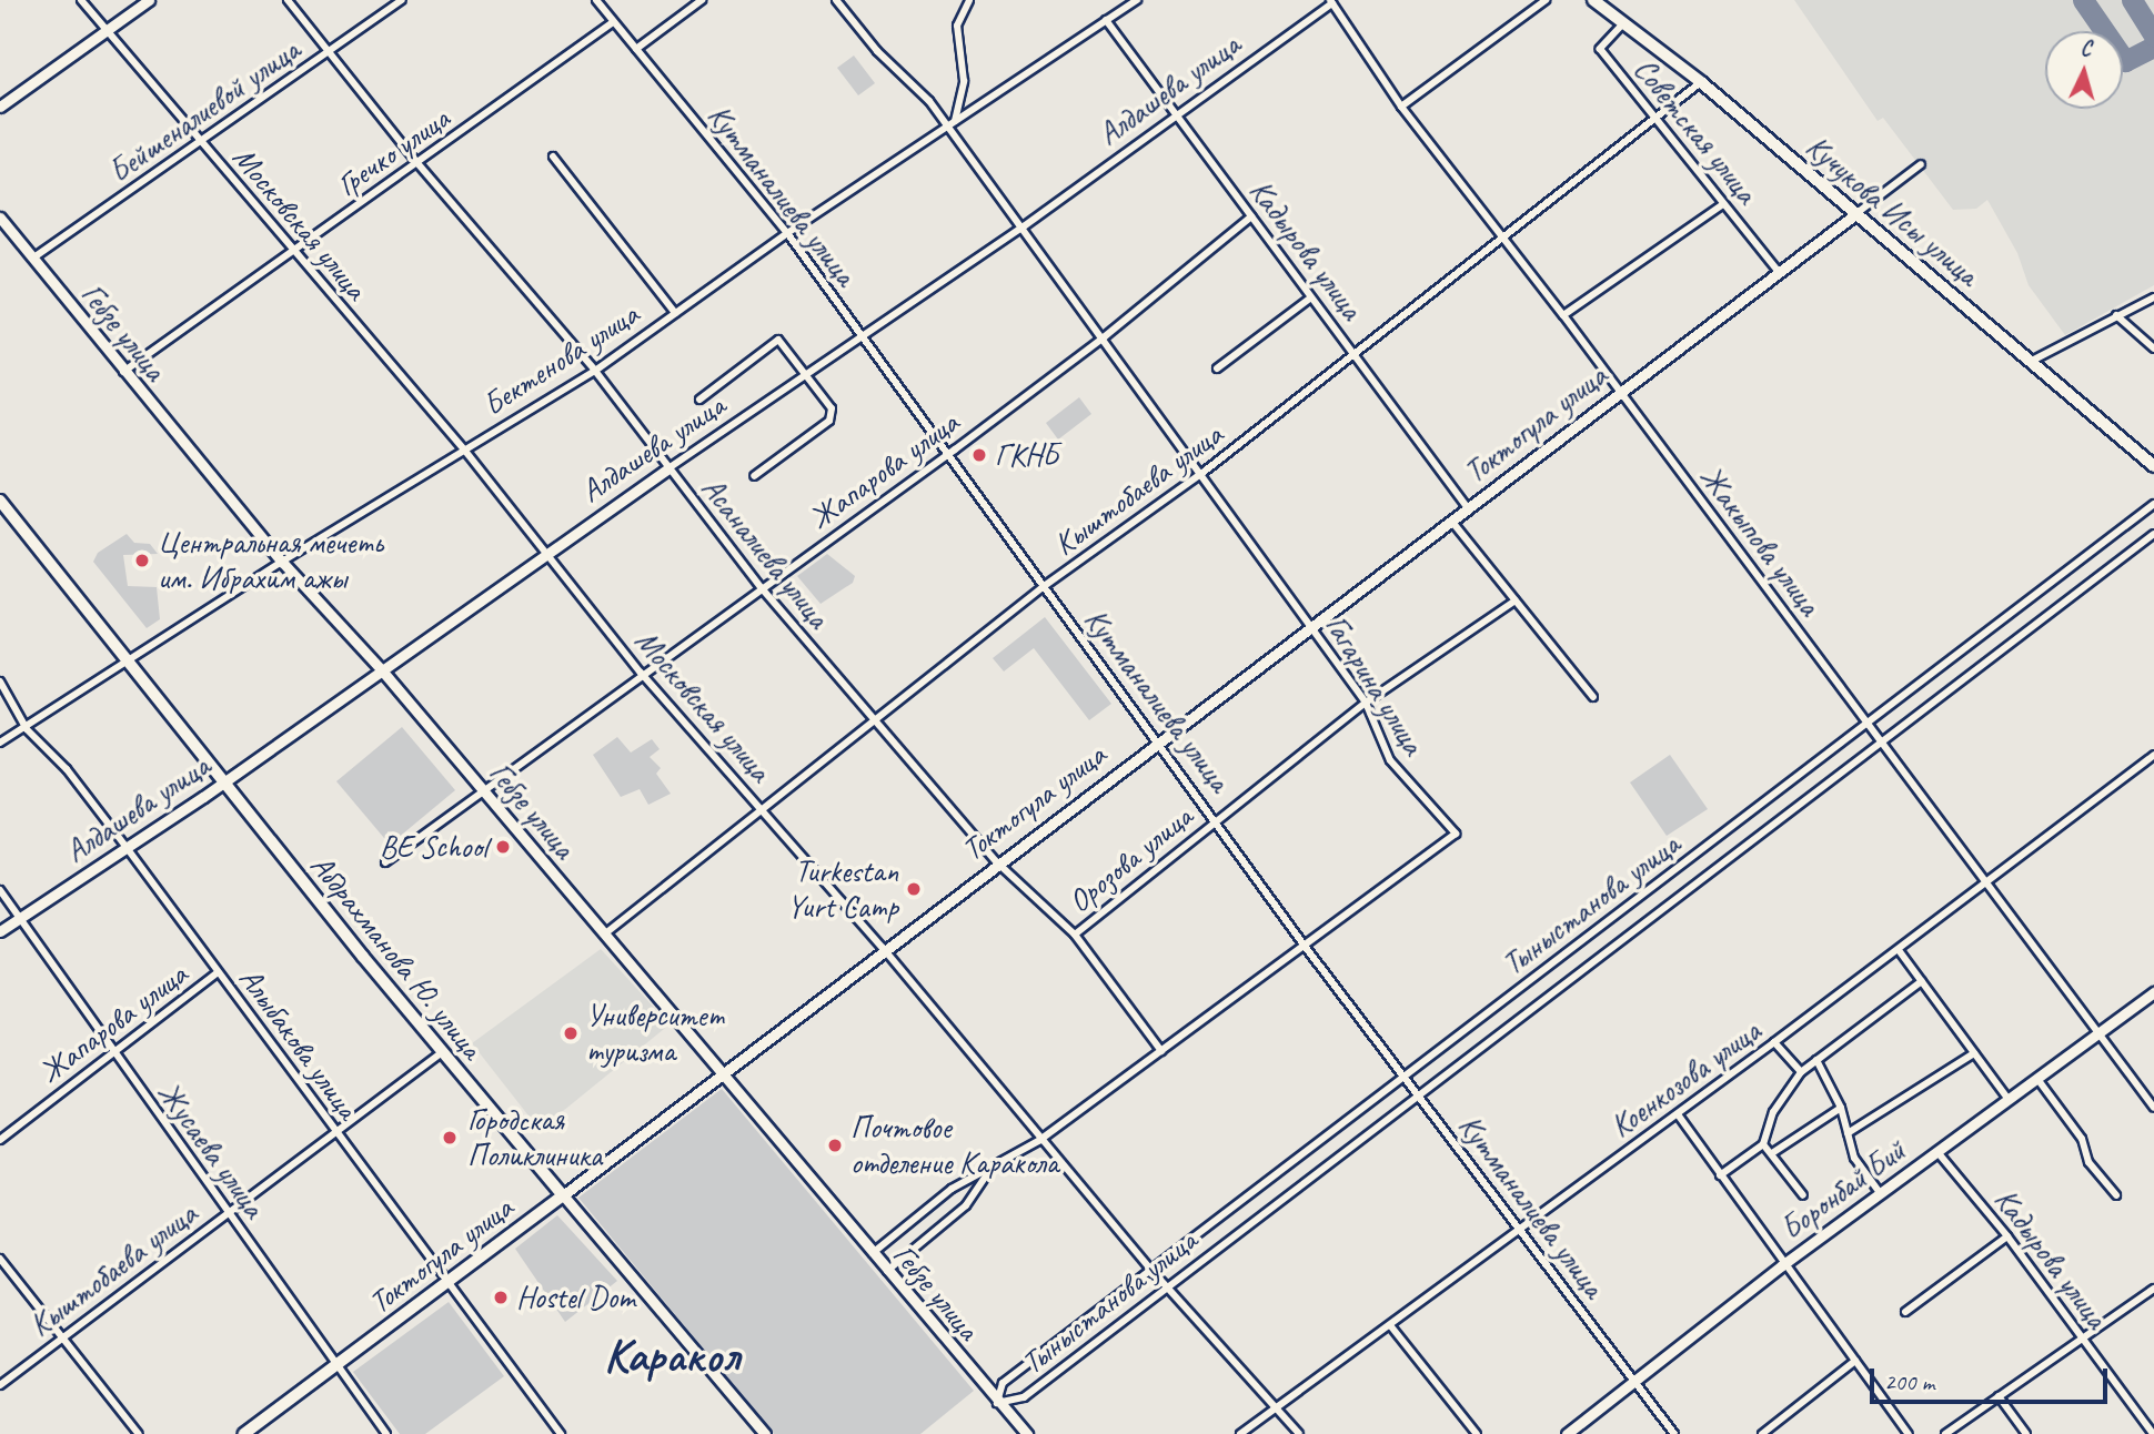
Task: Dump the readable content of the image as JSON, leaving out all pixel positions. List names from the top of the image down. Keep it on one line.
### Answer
{"streets":{"highway":["Токтогула улица","Абдрахманова Ю. улица"],"main road":["Алдашева улица","Кучукова Исы улица","Гебзе улица","Боронбай Бий"],"street":["Бейшеналиевой улица","Советская улица","Гречко улица","Кутманалиева улица","Московская улица","Кадырова улица","Бектенова улица","Жапарова улица","Кыштобаева улица","Жакыпова улица","Асаналиева улица","Гагарина улица","Орозова улица","Тыныстанова улица","Алыбакова улица","Коенкозова улица","Жусаева улица"]},"crossings":[["Алдашева улица","Кутманалиева улица"],["Алдашева улица","Московская улица"],["Алдашева улица","Кадырова улица"],["Алдашева улица","Гебзе улица"],["Алдашева улица","Жакыпова улица"],["Алдашева улица","Асаналиева улица"],["Алдашева улица","Гагарина улица"],["Алдашева улица","Абдрахманова Ю. улица"],["Алдашева улица","Алыбакова улица"],["Алдашева улица","Жусаева улица"],["Бейшеналиевой улица","Московская улица"],["Бейшеналиевой улица","Гебзе улица"],["Бейшеналиевой улица","Асаналиева улица"],["Советская улица","Кучукова Исы улица"],["Советская улица","Токтогула улица"],["Советская улица","Кыштобаева улица"],["Гречко улица","Кутманалиева улица"],["Гречко улица","Московская улица"],["Гречко улица","Гебзе улица"],["Гречко улица","Асаналиева улица"],["Кутманалиева улица","Бектенова улица"],["Кутманалиева улица","Токтогула улица"],["Кутманалиева улица","Жапарова улица"],["Кутманалиева улица","Кыштобаева улица"],["Кутманалиева улица","Гагарина улица"],["Кутманалиева улица","Орозова улица"],["Кутманалиева улица","Тыныстанова улица"],["Кутманалиева улица","Коенкозова улица"],["Кутманалиева улица","Боронбай Бий"],["Кучукова Исы улица","Токтогула улица"],["Кучукова Исы улица","Кыштобаева улица"],["Московская улица","Бектенова улица"],["Московская улица","Токтогула улица"],["Московская улица","Жапарова улица"],["Московская улица","Кыштобаева улица"],["Московская улица","Гагарина улица"],["Московская улица","Тыныстанова улица"],["Московская улица","Коенкозова улица"],["Кадырова улица","Бектенова улица"],["Кадырова улица","Токтогула улица"],["Кадырова улица","Жапарова улица"],["Кадырова улица","Кыштобаева улица"],["Кадырова улица","Боронбай Бий"],["Гебзе улица","Бектенова улица"],["Гебзе улица","Токтогула улица"],["Гебзе улица","Жапарова улица"],["Гебзе улица","Кыштобаева улица"],["Гебзе улица","Гагарина улица"],["Гебзе улица","Тыныстанова улица"],["Бектенова улица","Асаналиева улица"],["Бектенова улица","Гагарина улица"],["Бектенова улица","Абдрахманова Ю. улица"],["Бектенова улица","Алыбакова улица"],["Токтогула улица","Жакыпова улица"],["Токтогула улица","Асаналиева улица"],["Токтогула улица","Гагарина улица"],["Токтогула улица","Абдрахманова Ю. улица"],["Токтогула улица","Алыбакова улица"],["Токтогула улица","Жусаева улица"],["Жапарова улица","Асаналиева улица"],["Жапарова улица","Гагарина улица"],["Жапарова улица","Алыбакова улица"],["Жапарова улица","Жусаева улица"],["Кыштобаева улица","Жакыпова улица"],["Кыштобаева улица","Асаналиева улица"],["Кыштобаева улица","Гагарина улица"],["Кыштобаева улица","Абдрахманова Ю. улица"],["Кыштобаева улица","Алыбакова улица"],["Кыштобаева улица","Жусаева улица"],["Жакыпова улица","Тыныстанова улица"],["Жакыпова улица","Коенкозова улица"],["Жакыпова улица","Боронбай Бий"],["Асаналиева улица","Гагарина улица"],["Асаналиева улица","Орозова улица"],["Гагарина улица","Орозова улица"]],"districts":["Каракол"],"places":["ГКНБ","Центральная мечеть им. Ибрахим ажы","BE School","Turkestan Yurt Camp","Университет туризма","Городская Поликлиника","Почтовое отделение Каракола","Hostel Dom"],"scale_bar":"200 m","north":"top"}
